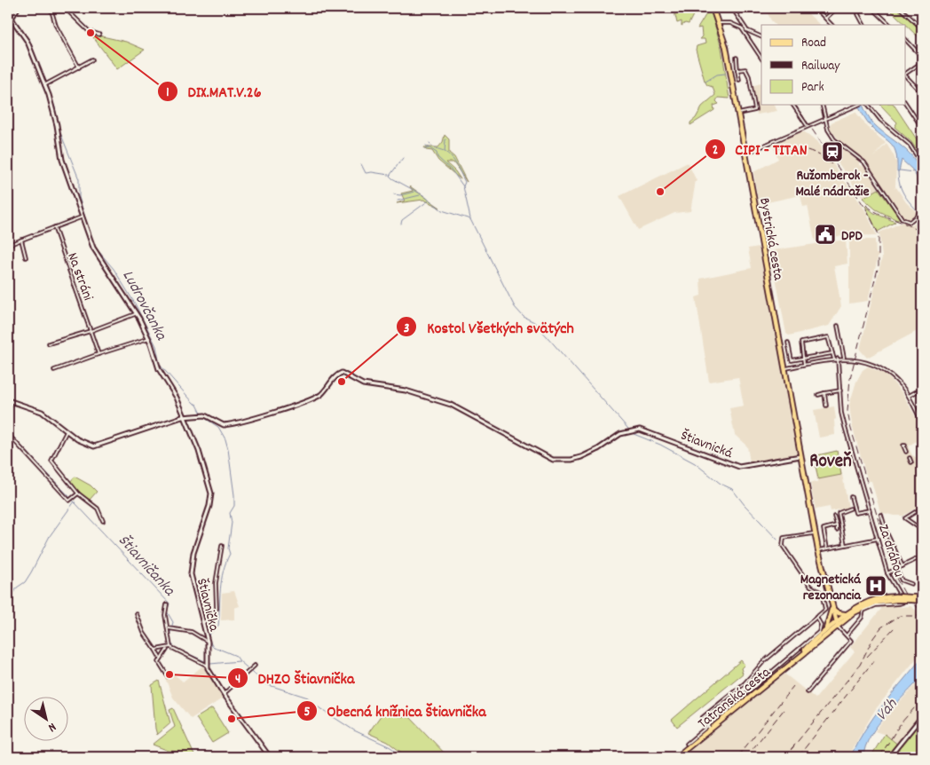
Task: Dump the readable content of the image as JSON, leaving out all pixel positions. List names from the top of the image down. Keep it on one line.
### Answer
{"streets":{"main road":["Bystrická cesta","Tatranská cesta"],"street":["Na stráni","Štiavnická","Za dráhou","Štiavnička"]},"crossings":[["Bystrická cesta","Štiavnická"],["Bystrická cesta","Tatranská cesta"],["Štiavnická","Štiavnička"]],"districts":["Roveň"],"water":["Ludrovčanka","Štiavničanka","Váh"],"places":{"other":["DIX.MAT.V.26","CIPI - TITAN","Kostol Všetkých svätých","DHZO Štiavnička","Obecná knižnica Štiavnička"],"station":["Ružomberok - Malé nádražie"],"public building":["DPD"],"hospital":["Magnetická rezonancia"]},"legend":["Road","Railway","Park"],"north":"bottom right"}
